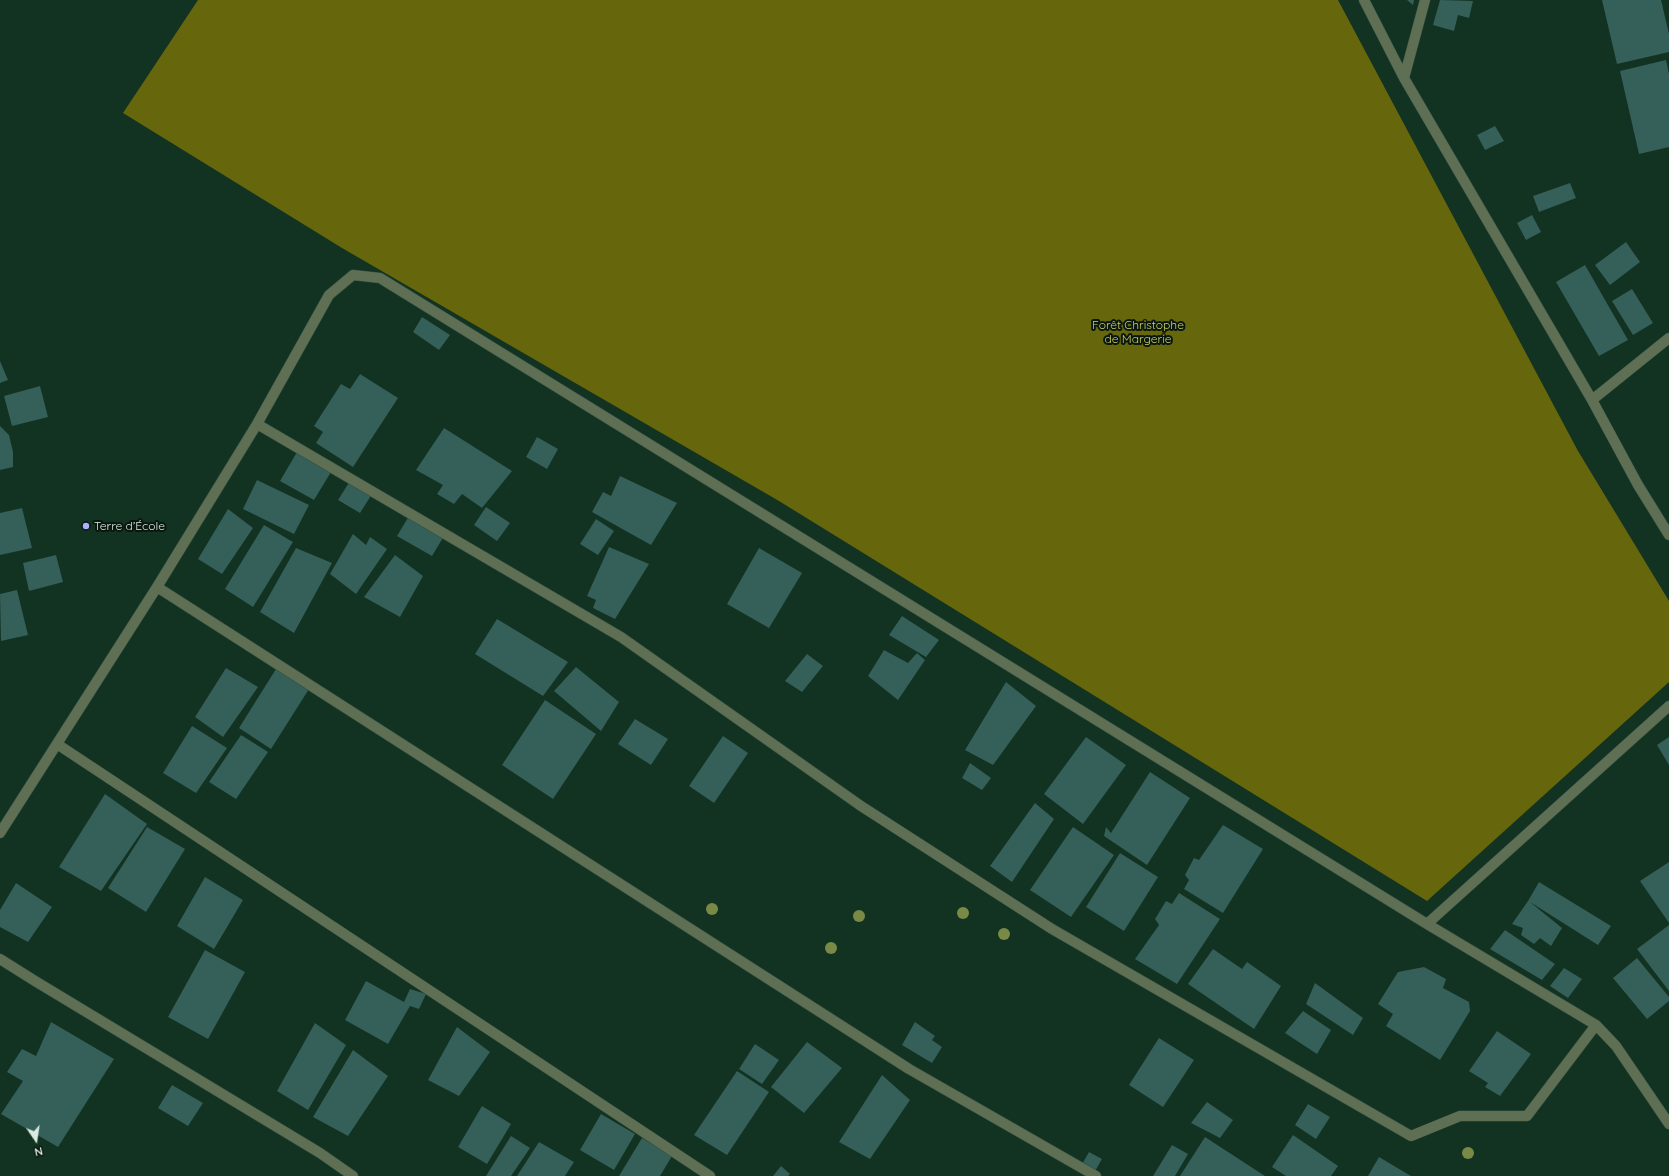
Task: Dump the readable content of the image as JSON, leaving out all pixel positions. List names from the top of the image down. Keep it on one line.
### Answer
{"parks":["Forêt Christophe de Margerie"],"places":["Terre d’École"],"north":"bottom"}
